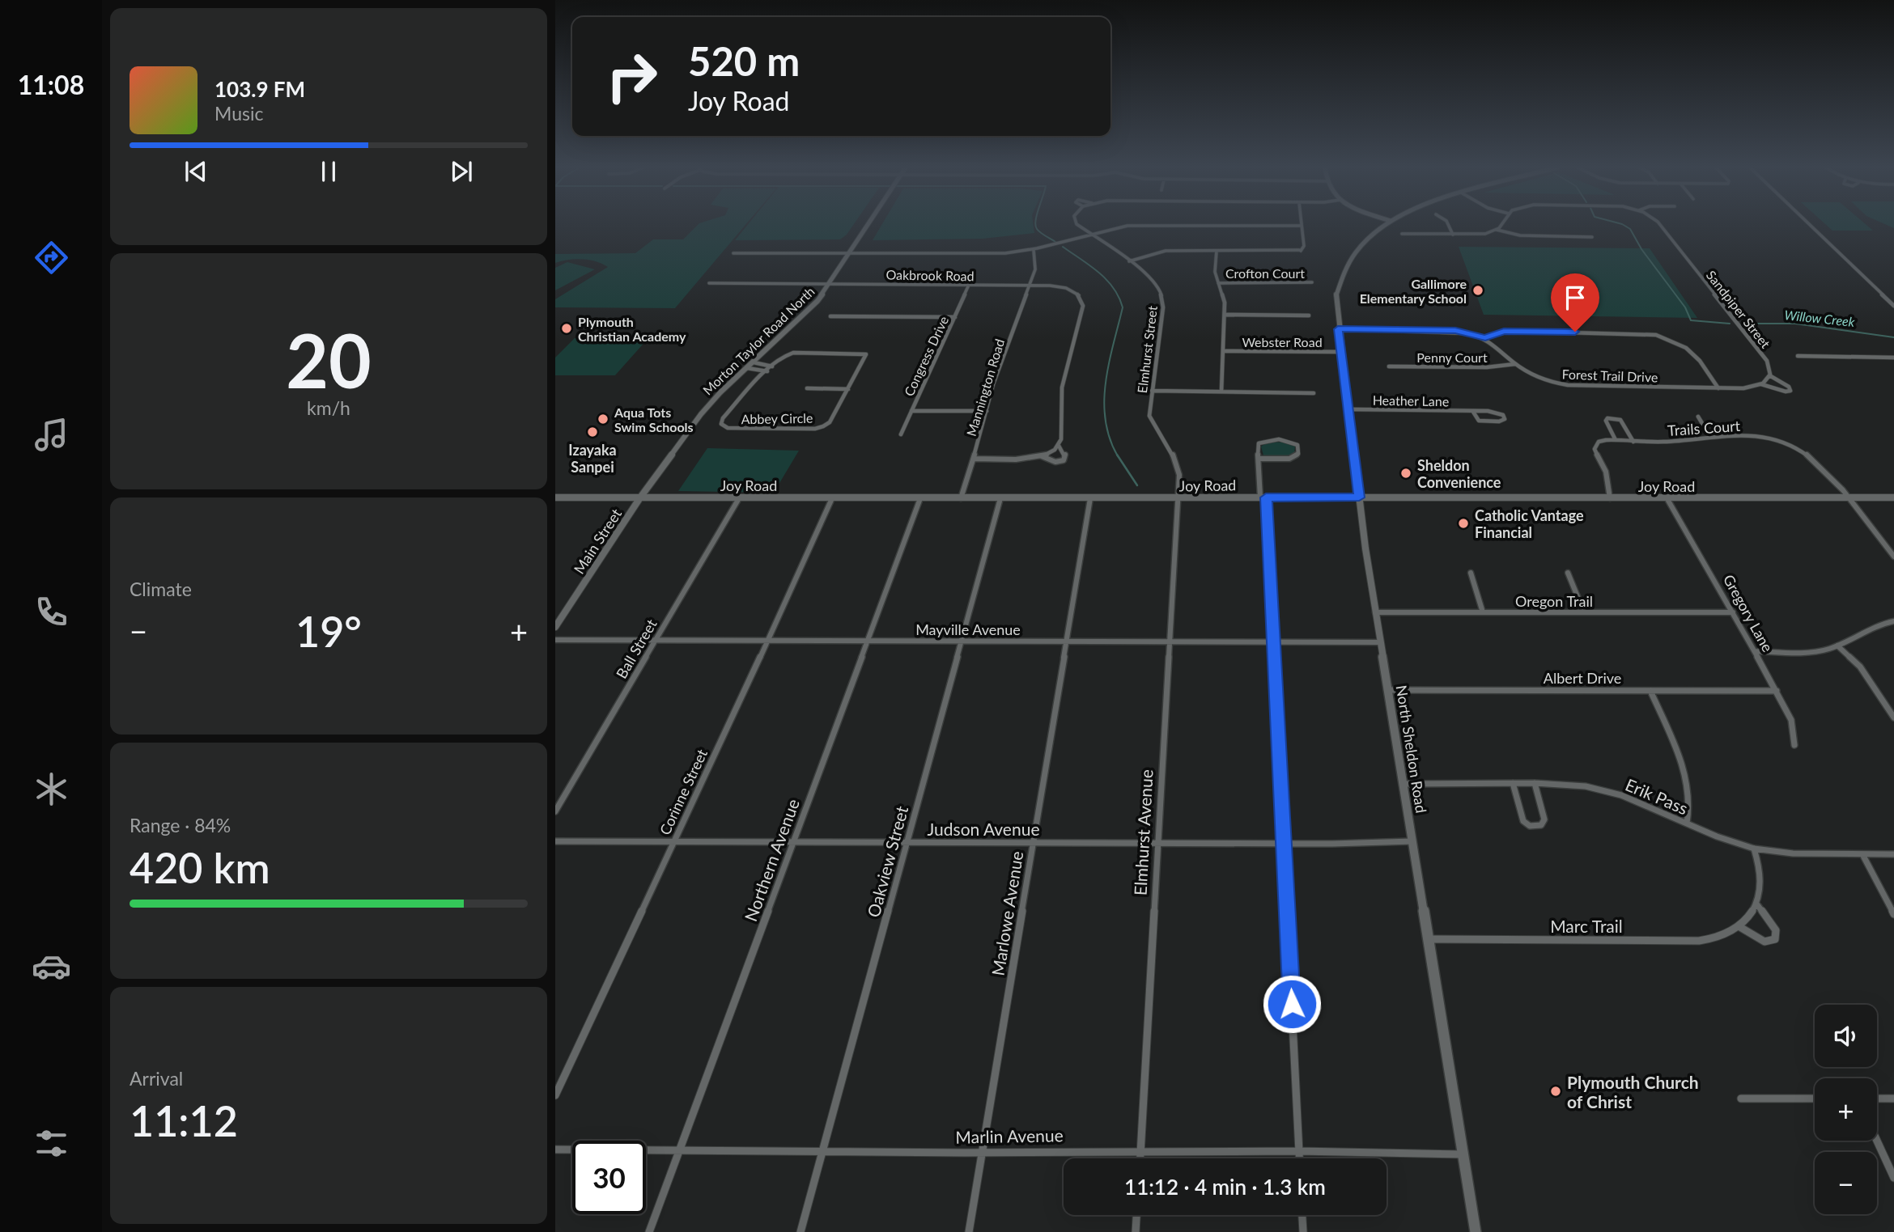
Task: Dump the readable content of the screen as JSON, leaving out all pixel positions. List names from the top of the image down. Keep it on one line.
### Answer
{"streets":{"street":["Crofton Court","Oakbrook Road","Sandpiper Street","Morton Taylor Road North","Webster Road","Elmhurst Street","Congress Drive","Penny Court","Forest Trail Drive","Mannington Road","Heather Lane","Abbey Circle","Trails Court","Joy Road","Main Street","Oregon Trail","Gregory Lane","Mayville Avenue","Ball Street","Albert Drive","North Sheldon Road","Corinne Street","Erik Pass","Judson Avenue","Elmhurst Avenue","Northern Avenue","Oakview Street","Marlowe Avenue","Marc Trail","Marlin Avenue"]},"crossings":[["Oakbrook Road","Morton Taylor Road North"],["Oakbrook Road","Congress Drive"],["Oakbrook Road","Mannington Road"],["Sandpiper Street","Forest Trail Drive"],["Morton Taylor Road North","Joy Road"],["Morton Taylor Road North","Main Street"],["Webster Road","North Sheldon Road"],["Elmhurst Street","Joy Road"],["Elmhurst Street","Elmhurst Avenue"],["Penny Court","Forest Trail Drive"],["Forest Trail Drive","North Sheldon Road"],["Mannington Road","Joy Road"],["Heather Lane","North Sheldon Road"],["Trails Court","Joy Road"],["Joy Road","Main Street"],["Joy Road","Gregory Lane"],["Joy Road","Ball Street"],["Joy Road","North Sheldon Road"],["Joy Road","Corinne Street"],["Joy Road","Elmhurst Avenue"],["Joy Road","Northern Avenue"],["Joy Road","Oakview Street"],["Joy Road","Marlowe Avenue"],["Oregon Trail","Gregory Lane"],["Oregon Trail","North Sheldon Road"],["Gregory Lane","Albert Drive"],["Mayville Avenue","Ball Street"],["Mayville Avenue","North Sheldon Road"],["Mayville Avenue","Corinne Street"],["Mayville Avenue","Elmhurst Avenue"],["Mayville Avenue","Northern Avenue"],["Mayville Avenue","Oakview Street"],["Mayville Avenue","Marlowe Avenue"],["Albert Drive","North Sheldon Road"],["North Sheldon Road","Erik Pass"],["North Sheldon Road","Judson Avenue"],["North Sheldon Road","Marc Trail"],["North Sheldon Road","Marlin Avenue"],["Corinne Street","Judson Avenue"],["Judson Avenue","Elmhurst Avenue"],["Judson Avenue","Northern Avenue"],["Judson Avenue","Oakview Street"],["Judson Avenue","Marlowe Avenue"],["Elmhurst Avenue","Marlin Avenue"],["Northern Avenue","Marlin Avenue"],["Oakview Street","Marlin Avenue"],["Marlowe Avenue","Marlin Avenue"]],"water":["Willow Creek"],"places":["Gallimore Elementary School","Plymouth Christian Academy","Aqua Tots Swim Schools","Izayaka Sanpei","Sheldon Convenience","Catholic Vantage Financial","Plymouth Church of Christ"],"page":{"tabs":"11:08","turn":["520 m","Joy Road"],"song":["103.9 FM","Music"],"tile":[["20","km/h"],"Climate",["Range · 84%","420 km"],["Arrival","11:12"]],"heat":["−","19°","+"],"map_buttons":["+","−"],"limit":"30","trip":"11:12 · 4 min · 1.3 km"}}
